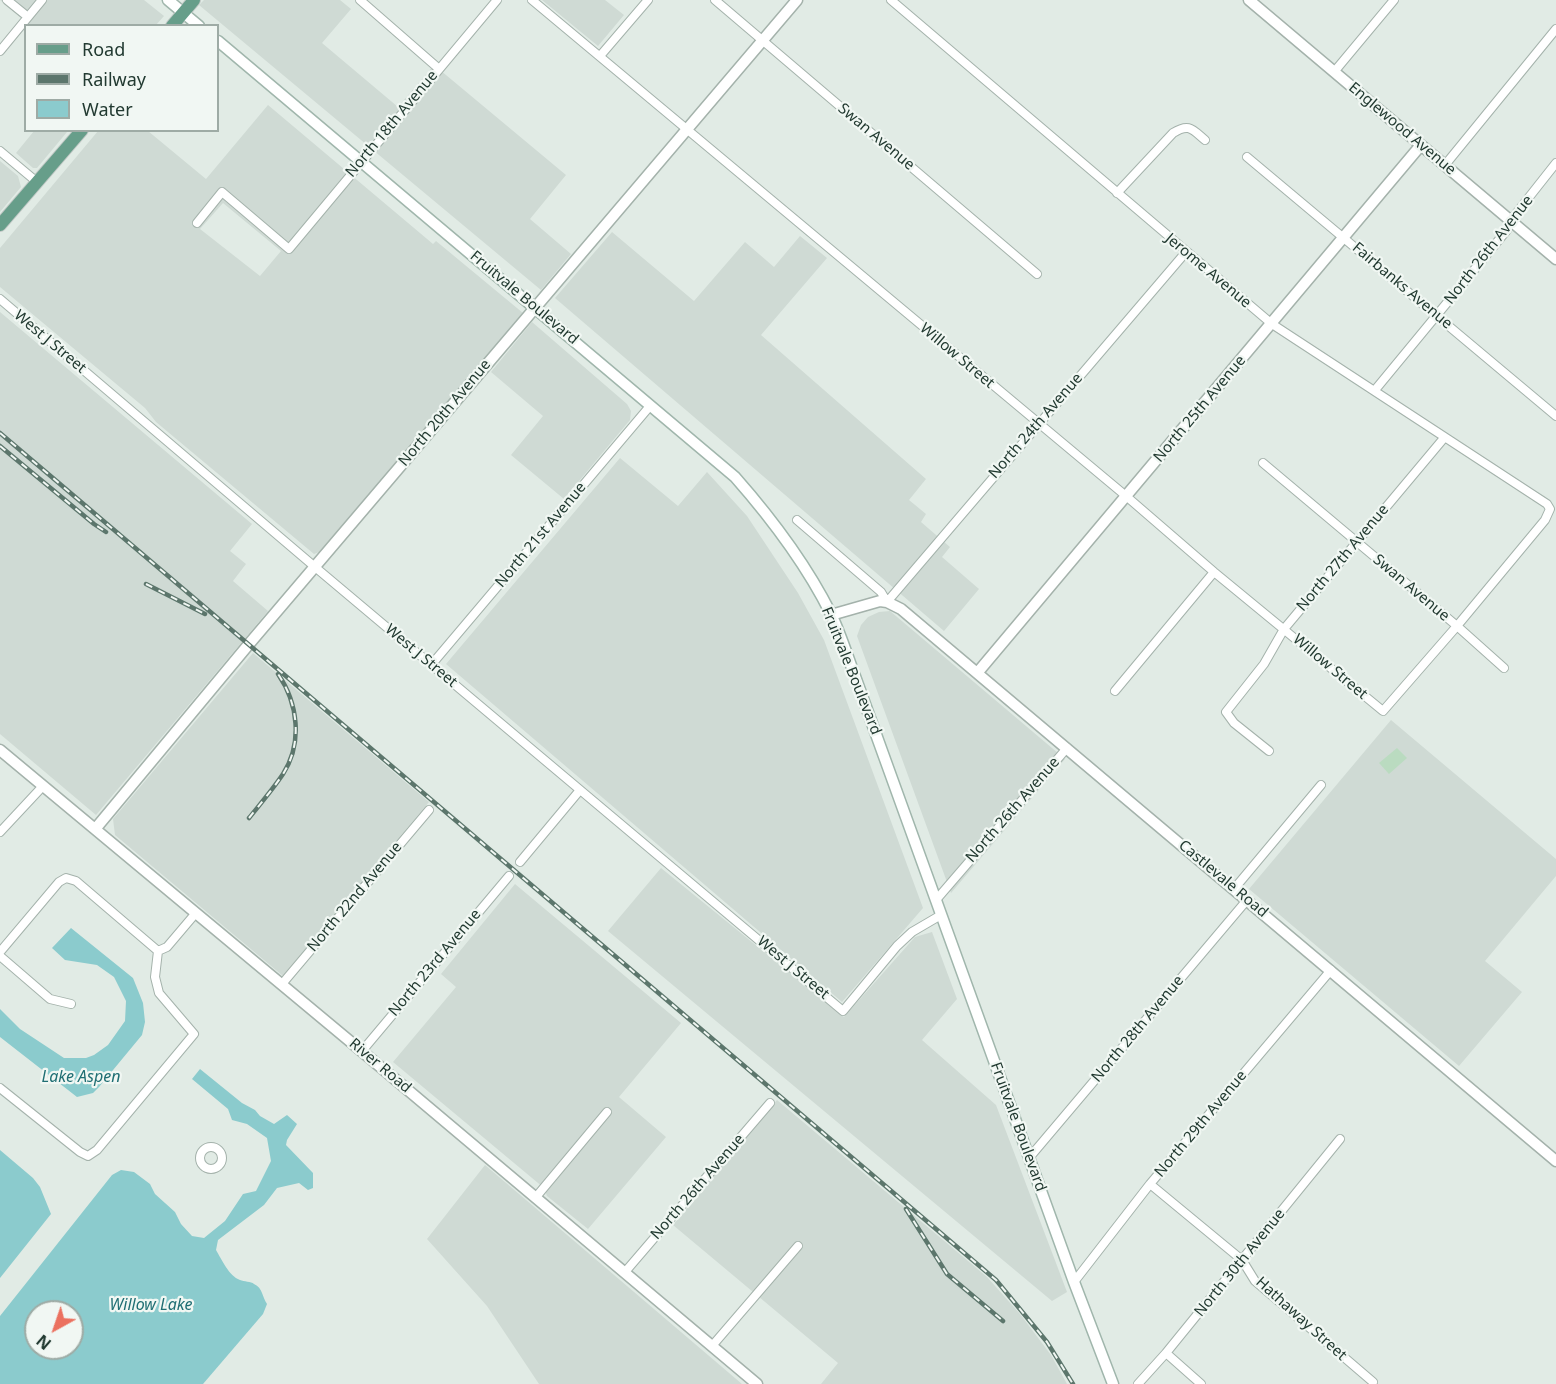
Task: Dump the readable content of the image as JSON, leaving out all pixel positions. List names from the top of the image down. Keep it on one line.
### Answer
{"streets":{"street":["North 18th Avenue","Englewood Avenue","Swan Avenue","North 26th Avenue","Jerome Avenue","Fairbanks Avenue","Fruitvale Boulevard","West J Street","Willow Street","North 25th Avenue","North 20th Avenue","North 24th Avenue","North 21st Avenue","North 27th Avenue","Castlevale Road","North 22nd Avenue","North 23rd Avenue","North 28th Avenue","River Road","North 29th Avenue","North 30th Avenue","Hathaway Street"]},"crossings":[["North 18th Avenue","Fruitvale Boulevard"],["Englewood Avenue","North 26th Avenue"],["Englewood Avenue","North 25th Avenue"],["Swan Avenue","Jerome Avenue"],["Swan Avenue","Willow Street"],["Swan Avenue","North 20th Avenue"],["Swan Avenue","North 27th Avenue"],["North 26th Avenue","Jerome Avenue"],["North 26th Avenue","Fairbanks Avenue"],["North 26th Avenue","Fruitvale Boulevard"],["North 26th Avenue","Castlevale Road"],["North 26th Avenue","River Road"],["Jerome Avenue","Willow Street"],["Jerome Avenue","North 25th Avenue"],["Jerome Avenue","North 24th Avenue"],["Jerome Avenue","North 27th Avenue"],["Fairbanks Avenue","North 25th Avenue"],["Fruitvale Boulevard","West J Street"],["Fruitvale Boulevard","North 20th Avenue"],["Fruitvale Boulevard","North 21st Avenue"],["Fruitvale Boulevard","North 28th Avenue"],["Fruitvale Boulevard","North 29th Avenue"],["West J Street","North 20th Avenue"],["West J Street","North 21st Avenue"],["Willow Street","North 25th Avenue"],["Willow Street","North 20th Avenue"],["Willow Street","North 24th Avenue"],["Willow Street","North 27th Avenue"],["North 25th Avenue","Castlevale Road"],["North 20th Avenue","River Road"],["North 24th Avenue","Castlevale Road"],["Castlevale Road","North 28th Avenue"],["Castlevale Road","North 29th Avenue"],["North 22nd Avenue","River Road"],["North 23rd Avenue","River Road"],["North 29th Avenue","Hathaway Street"],["North 30th Avenue","Hathaway Street"]],"water":["Lake Aspen","Willow Lake"],"legend":["Road","Railway","Water"],"north":"bottom left"}
